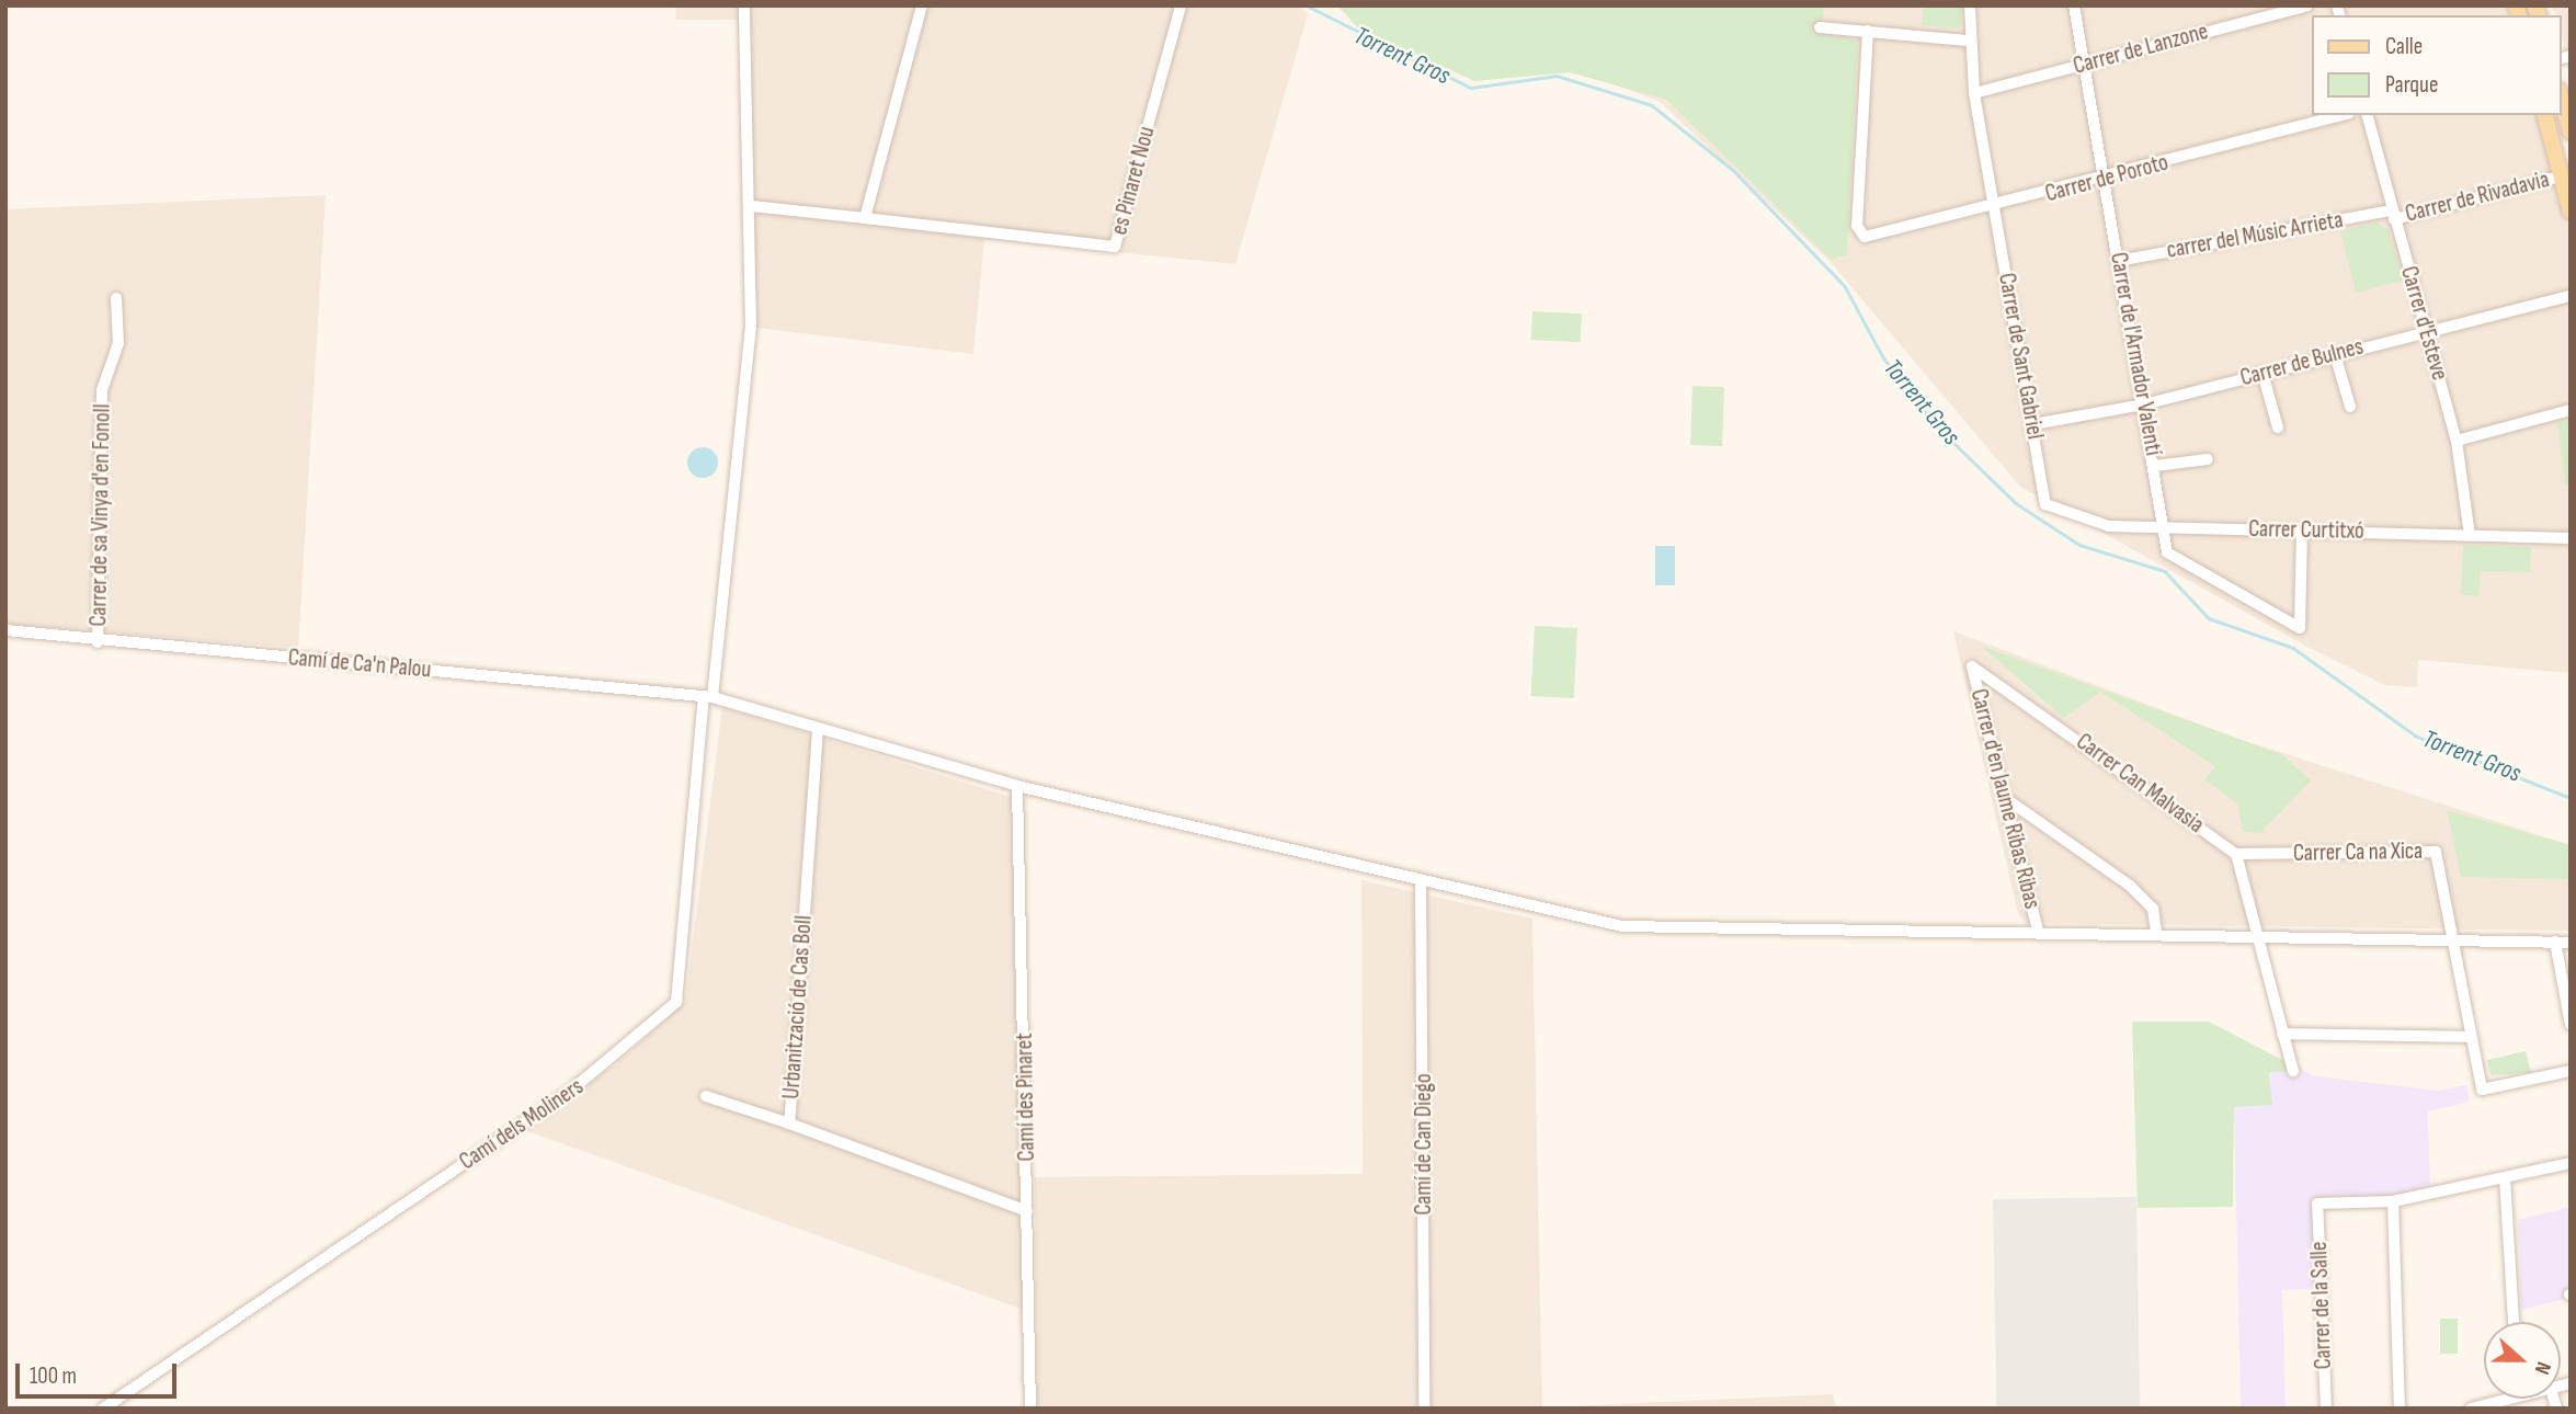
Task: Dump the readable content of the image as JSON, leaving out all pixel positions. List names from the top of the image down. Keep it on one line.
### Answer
{"streets":{"street":["Carrer de Lanzone","Carrer de Poroto","es Pinaret Nou","Carrer de Rivadavia","carrer del Músic Arrieta","Carrer d'Esteve","Carrer de l'Armador Valentí","Carrer de Sant Gabriel","Carrer de Bulnes","Carrer de sa Vinya d'en Fonoll","Carrer Curtitxó","Camí de Ca'n Palou","Carrer Can Malvasia","Carrer d'en Jaume Ribas Ribas","Carrer Ca na Xica","Urbanització de Cas Boll","Camí des Pinaret","Camí dels Moliners","Camí de Can Diego","Carrer de la Salle"]},"crossings":[["Carrer de Lanzone","Carrer de l'Armador Valentí"],["Carrer de Lanzone","Carrer de Sant Gabriel"],["Carrer de Poroto","Carrer de l'Armador Valentí"],["Carrer de Poroto","Carrer de Sant Gabriel"],["Carrer de Rivadavia","carrer del Músic Arrieta"],["Carrer de Rivadavia","Carrer d'Esteve"],["carrer del Músic Arrieta","Carrer d'Esteve"],["carrer del Músic Arrieta","Carrer de l'Armador Valentí"],["Carrer d'Esteve","Carrer de Bulnes"],["Carrer d'Esteve","Carrer Curtitxó"],["Carrer de l'Armador Valentí","Carrer de Bulnes"],["Carrer de l'Armador Valentí","Carrer Curtitxó"],["Carrer de Sant Gabriel","Carrer de Bulnes"],["Carrer de Sant Gabriel","Carrer Curtitxó"],["Carrer de sa Vinya d'en Fonoll","Camí de Ca'n Palou"],["Camí de Ca'n Palou","Carrer d'en Jaume Ribas Ribas"],["Camí de Ca'n Palou","Carrer Ca na Xica"],["Camí de Ca'n Palou","Urbanització de Cas Boll"],["Camí de Ca'n Palou","Camí des Pinaret"],["Camí de Ca'n Palou","Camí dels Moliners"],["Camí de Ca'n Palou","Camí de Can Diego"],["Carrer Can Malvasia","Carrer d'en Jaume Ribas Ribas"],["Carrer Can Malvasia","Carrer Ca na Xica"],["Urbanització de Cas Boll","Camí des Pinaret"]],"water":["Torrent Gros"],"legend":["Calle","Parque"],"scale_bar":"100 m","north":"right"}
